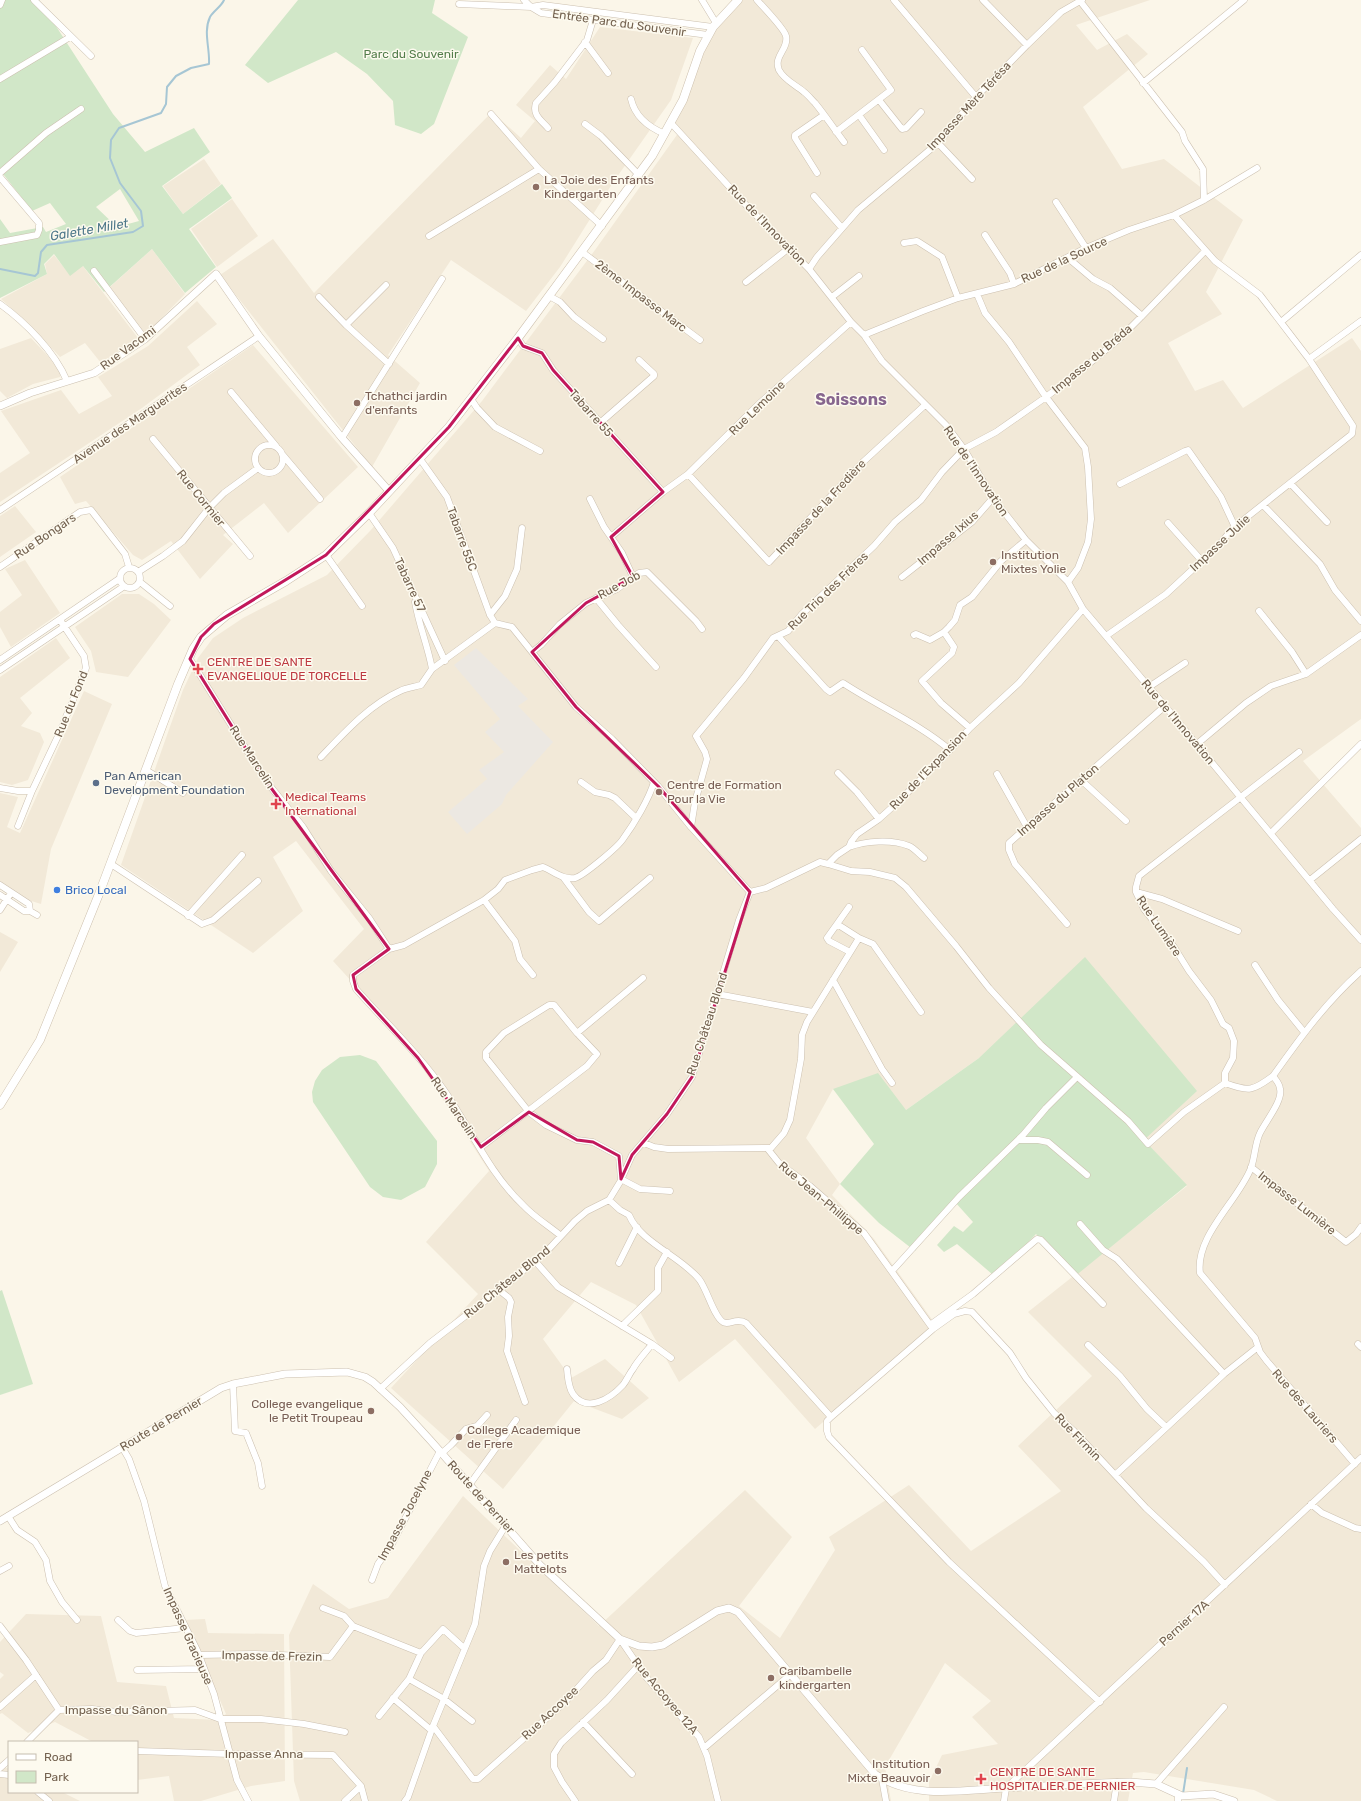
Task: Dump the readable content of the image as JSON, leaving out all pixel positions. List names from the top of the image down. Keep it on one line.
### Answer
{"streets":{"street":["Entrée Parc du Souvenir","Impasse Mère Térésa","Rue de l'Innovation","Rue de la Source","2ème Impasse Marc","Rue Vacomi","Impasse du Bréda","Rue Lemoine","Tabarre 55","Avenue des Marguerites","Rue Cormier","Impasse de la Fredière","Rue Bongars","Impasse Ixius","Tabarre 55C","Impasse Julie","Tabarre 57","Rue Job","Rue Trio des Frères","Rue du Fond","Rue Marcelin","Rue de l'Expansion","Impasse du Platon","Rue Lumière","Rue Château Blond","Rue Jean-Phillippe","Impasse Lumière","Rue des Lauriers","Route de Pernier","Rue Firmin","Impasse Jocelyne","Pernier 17A","Impasse Gracieuse","Impasse de Frezin","Rue Accoyee 12A","Impasse du Sânon","Rue Accoyee","Impasse Anna"]},"crossings":[["Impasse Mère Térésa","Rue de l'Innovation"],["Rue de l'Innovation","Rue de la Source"],["Rue de l'Innovation","Impasse du Bréda"],["Rue de l'Innovation","Rue Lemoine"],["Rue de l'Innovation","Impasse de la Fredière"],["Rue de l'Innovation","Impasse Ixius"],["Rue de l'Innovation","Impasse Julie"],["Rue de l'Innovation","Rue Trio des Frères"],["Rue de l'Innovation","Rue de l'Expansion"],["Rue de l'Innovation","Impasse du Platon"],["Rue de l'Innovation","Rue Lumière"],["Rue Vacomi","Avenue des Marguerites"],["Impasse du Bréda","Rue Trio des Frères"],["Rue Lemoine","Tabarre 55"],["Rue Lemoine","Impasse de la Fredière"],["Rue Marcelin","Rue Château Blond"],["Rue Château Blond","Route de Pernier"],["Rue Jean-Phillippe","Rue Firmin"],["Impasse Lumière","Rue des Lauriers"],["Rue des Lauriers","Pernier 17A"],["Route de Pernier","Impasse Jocelyne"],["Route de Pernier","Pernier 17A"],["Route de Pernier","Impasse Gracieuse"],["Route de Pernier","Rue Accoyee 12A"],["Route de Pernier","Rue Accoyee"],["Rue Firmin","Pernier 17A"],["Impasse Gracieuse","Impasse de Frezin"],["Impasse Gracieuse","Impasse du Sânon"],["Impasse Gracieuse","Impasse Anna"],["Rue Accoyee 12A","Rue Accoyee"]],"districts":["Soissons"],"water":["Galette Millet"],"parks":["Parc du Souvenir"],"places":{"other":["La Joie des Enfants Kindergarten","Tchathci jardin d'enfants","Institution Mixtes Yolie","Pan American Development Foundation","Centre de Formation Pour la Vie","Brico Local","College evangelique le Petit Troupeau","College Academique de Frere","Les petits Mattelots","Caribambelle kindergarten","Institution Mixte Beauvoir"],"health":["CENTRE DE SANTE EVANGELIQUE DE TORCELLE","Medical Teams International","CENTRE DE SANTE HOSPITALIER DE PERNIER"]},"legend":["Road","Park"]}
